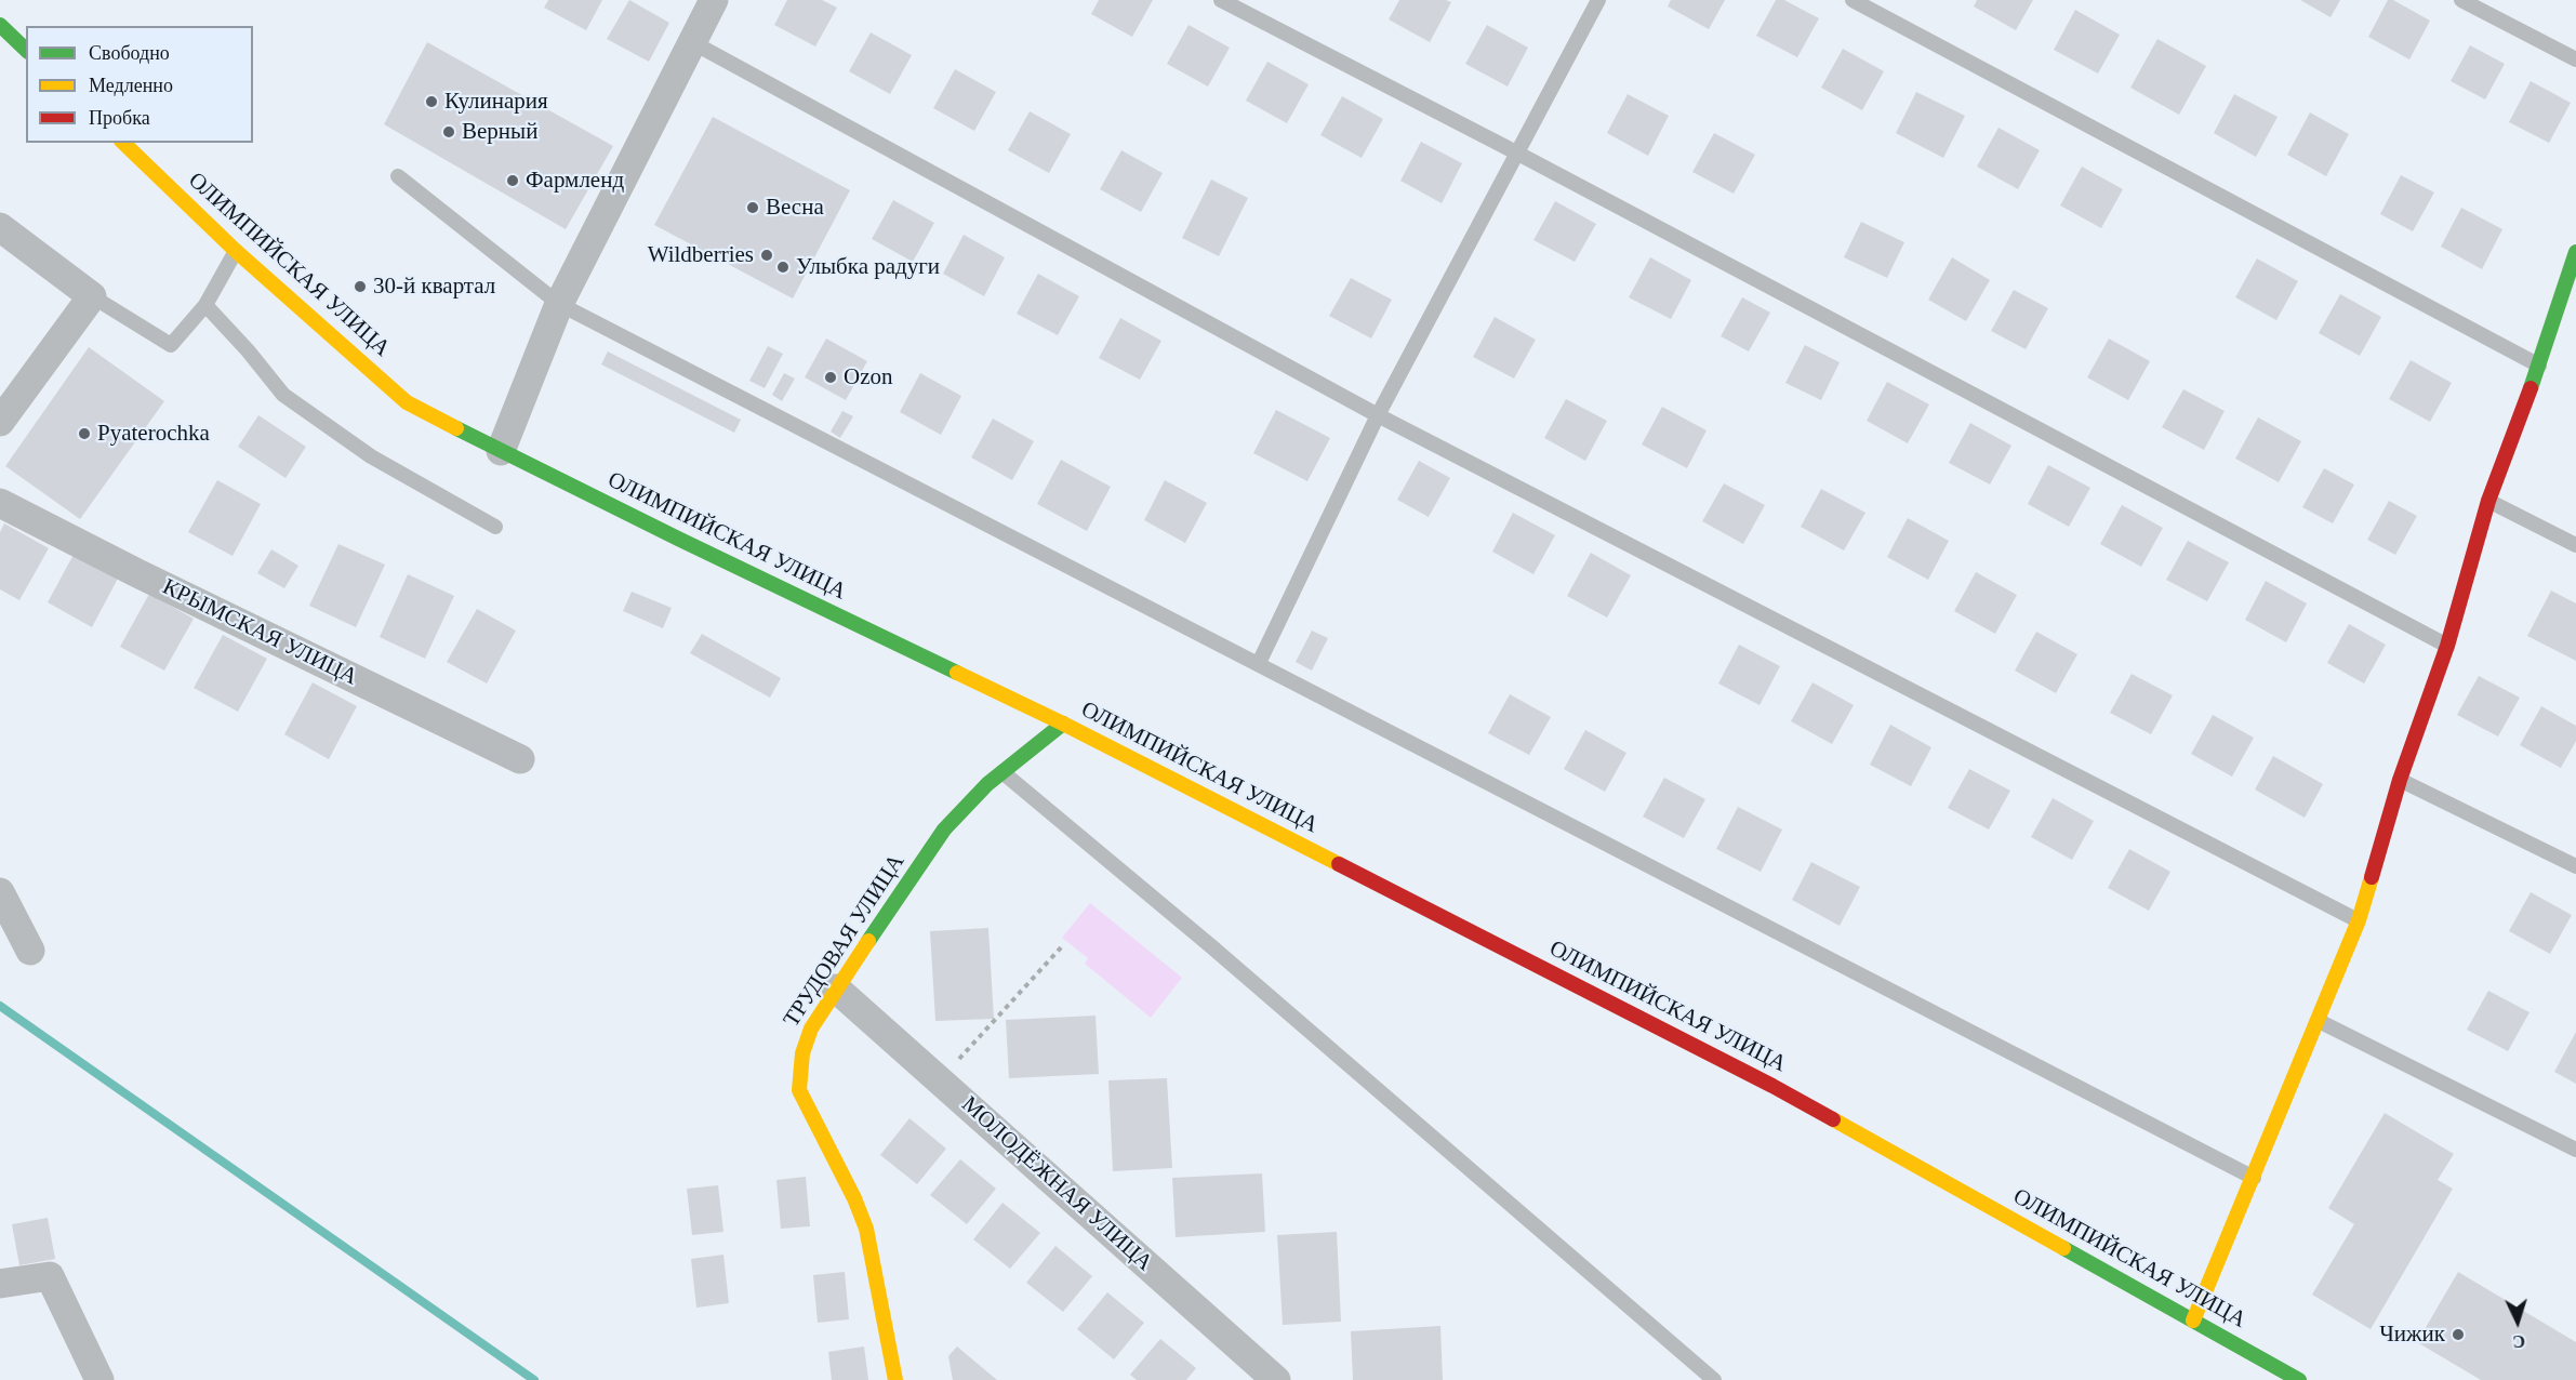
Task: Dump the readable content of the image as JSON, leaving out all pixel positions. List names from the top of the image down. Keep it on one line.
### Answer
{"streets":{"street":["ОЛИМПИЙСКАЯ УЛИЦА","КРЫМСКАЯ УЛИЦА","ТРУДОВАЯ УЛИЦА","МОЛОДЁЖНАЯ УЛИЦА"]},"crossings":[["ОЛИМПИЙСКАЯ УЛИЦА","ТРУДОВАЯ УЛИЦА"],["ТРУДОВАЯ УЛИЦА","МОЛОДЁЖНАЯ УЛИЦА"]],"places":["Кулинария","Верный","Фармленд","Весна","Wildberries","Улыбка радуги","30-й квартал","Ozon","Pyaterochka","Чижик"],"legend":["Свободно","Медленно","Пробка"],"north":"bottom"}
